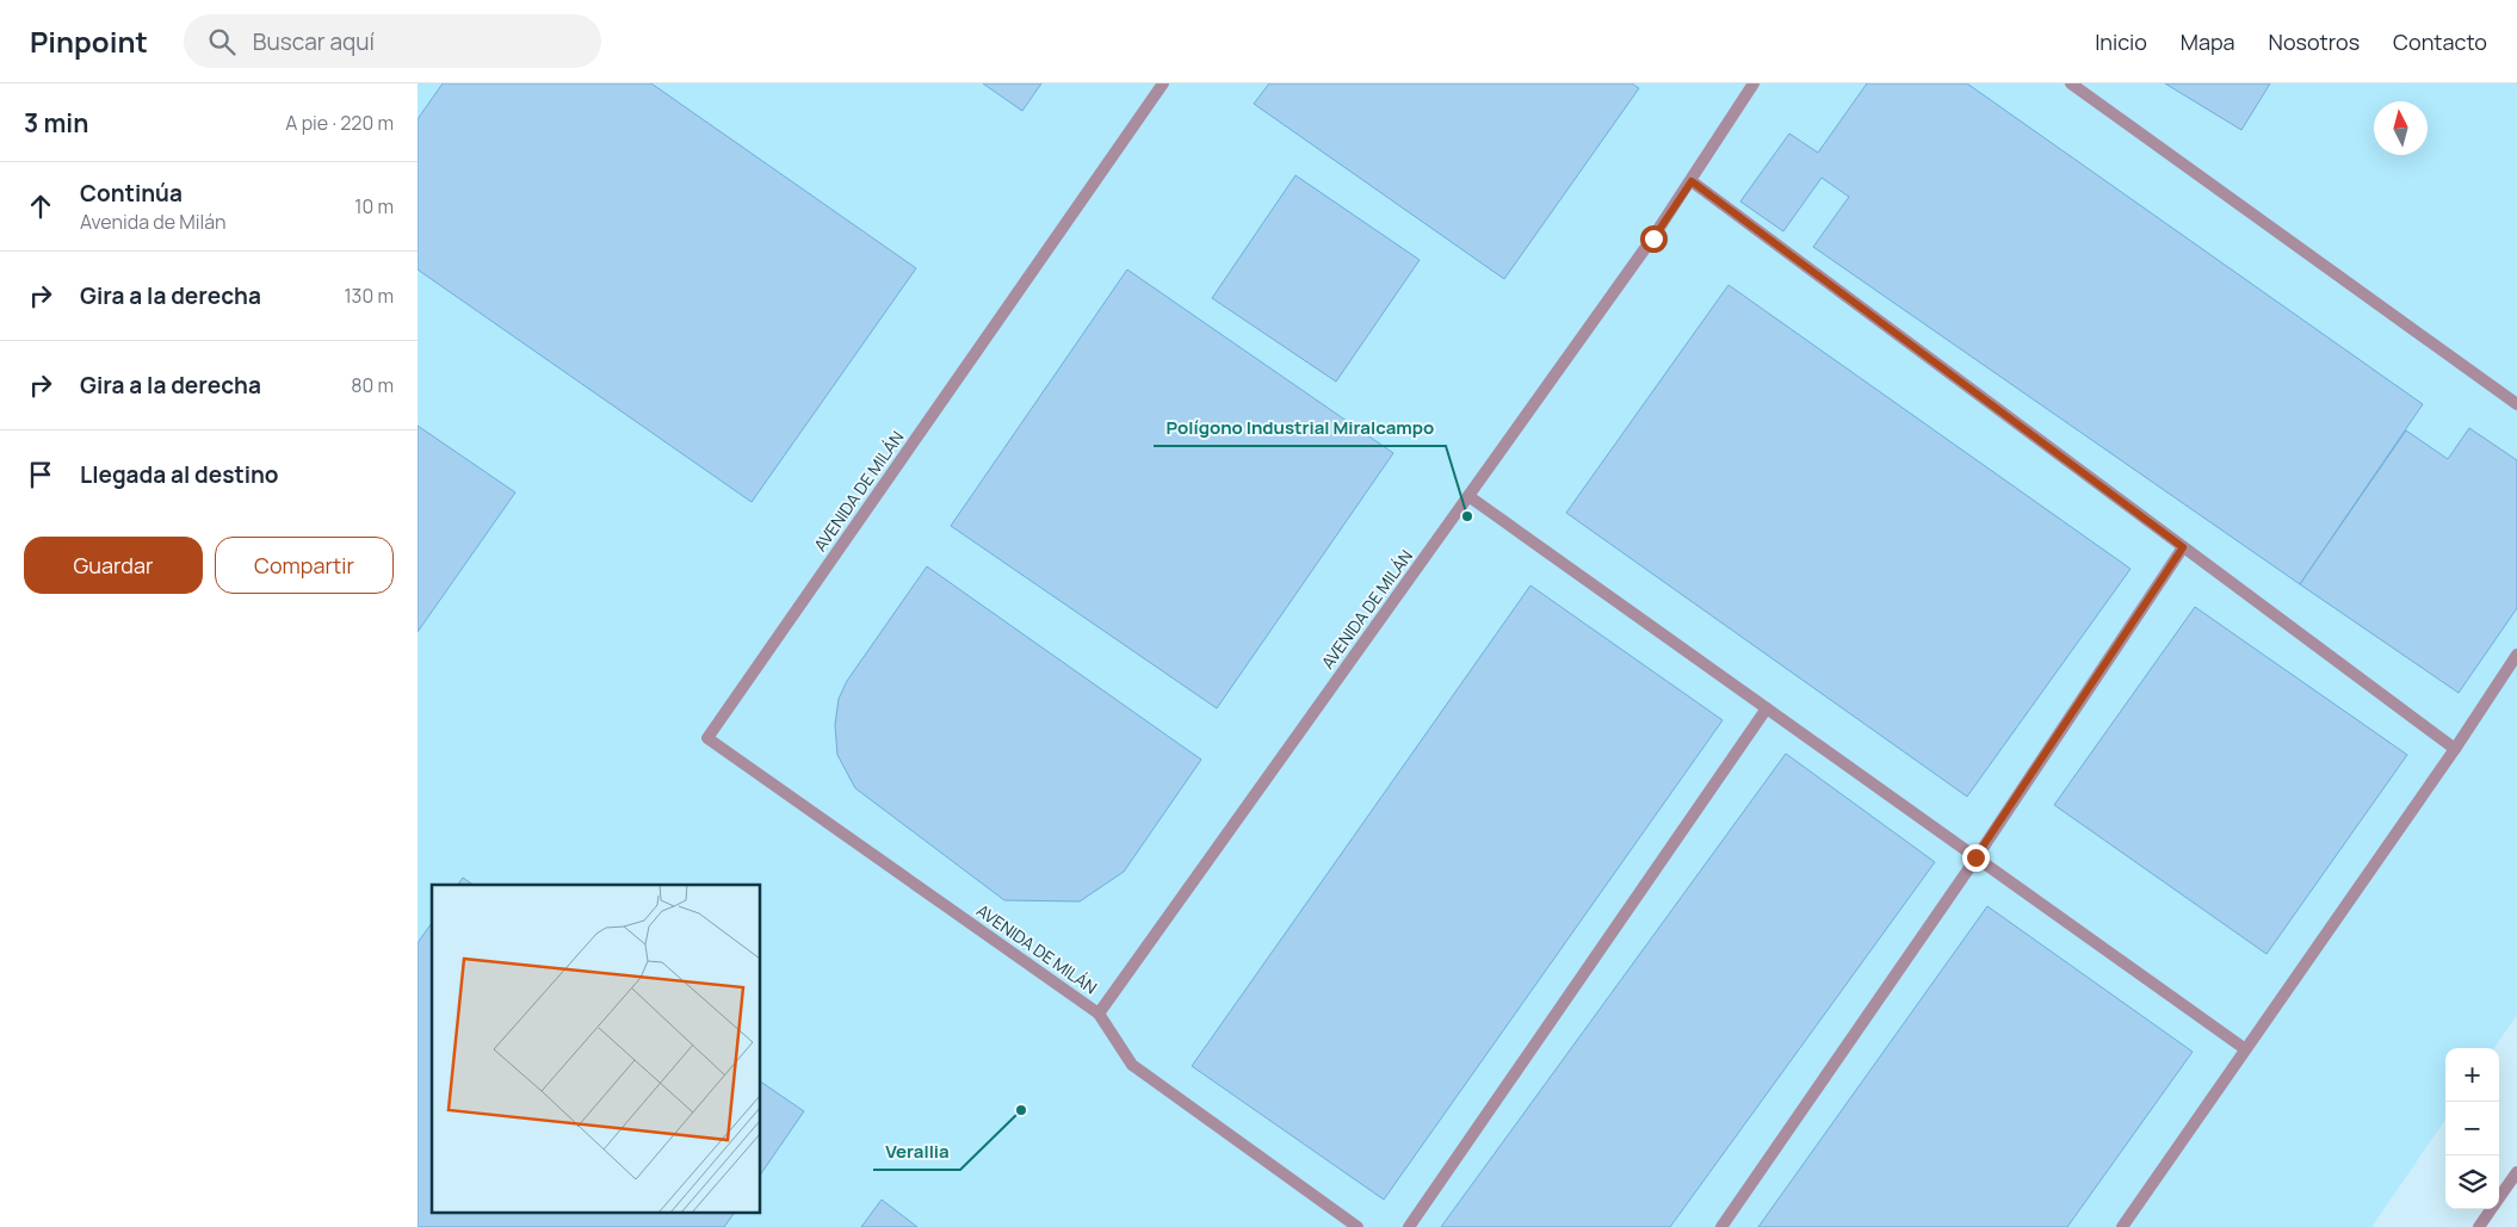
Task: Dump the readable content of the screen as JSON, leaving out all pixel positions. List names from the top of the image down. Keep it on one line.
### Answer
{"streets":{"street":["AVENIDA DE MILÁN"]},"places":["Polígono Industrial Miralcampo","Verallia"],"north":"top","page":{"header":"Pinpoint","search":"Buscar aquí","nav":["Inicio","Mapa","Nosotros","Contacto"],"heading":["3 min","A pie · 220 m"],"list":[["Continúa","Avenida de Milán","10 m"],["Gira a la derecha","130 m"],["Gira a la derecha","80 m"],"Llegada al destino"],"buttons":["Guardar","Compartir"],"map_buttons":["+","−"]}}
